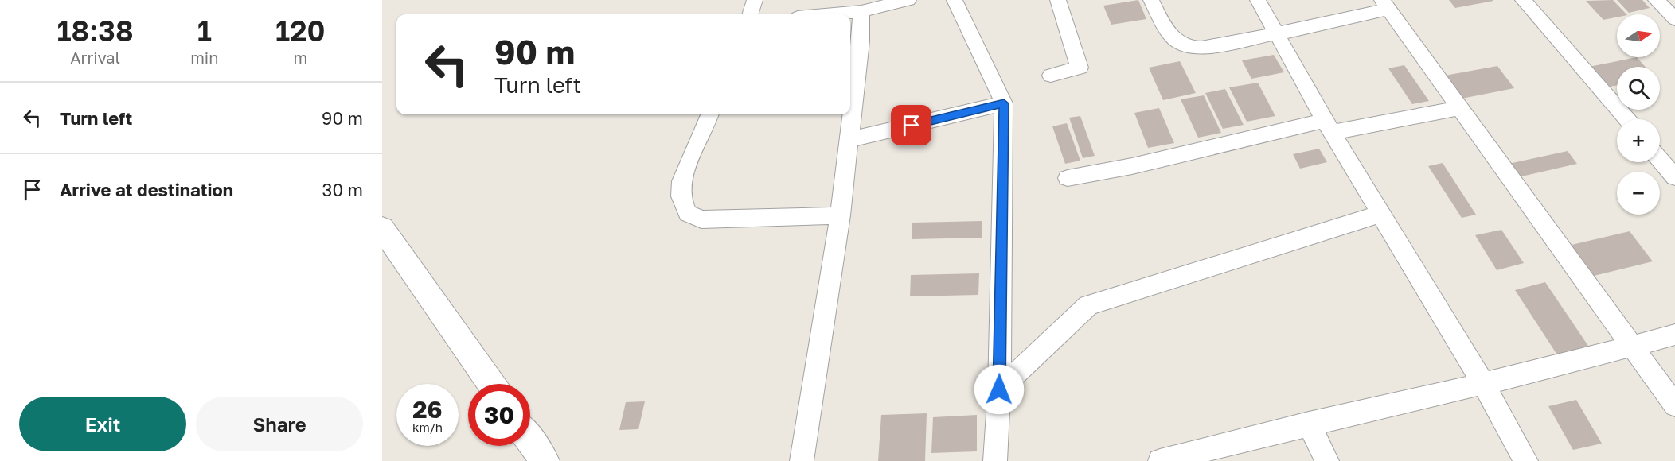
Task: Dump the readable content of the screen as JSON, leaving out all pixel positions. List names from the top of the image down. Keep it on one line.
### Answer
{"north":"right","page":{"eta":["18:38","Arrival","1","min","120","m"],"map_buttons":["+","−"],"turn":["90 m","Turn left"],"list":[{"name":"Turn left","value":"90 m"},{"name":"Arrive at destination","value":"30 m"}],"speed":"26 km/h","limit":"30","buttons":["Exit","Share"]}}
